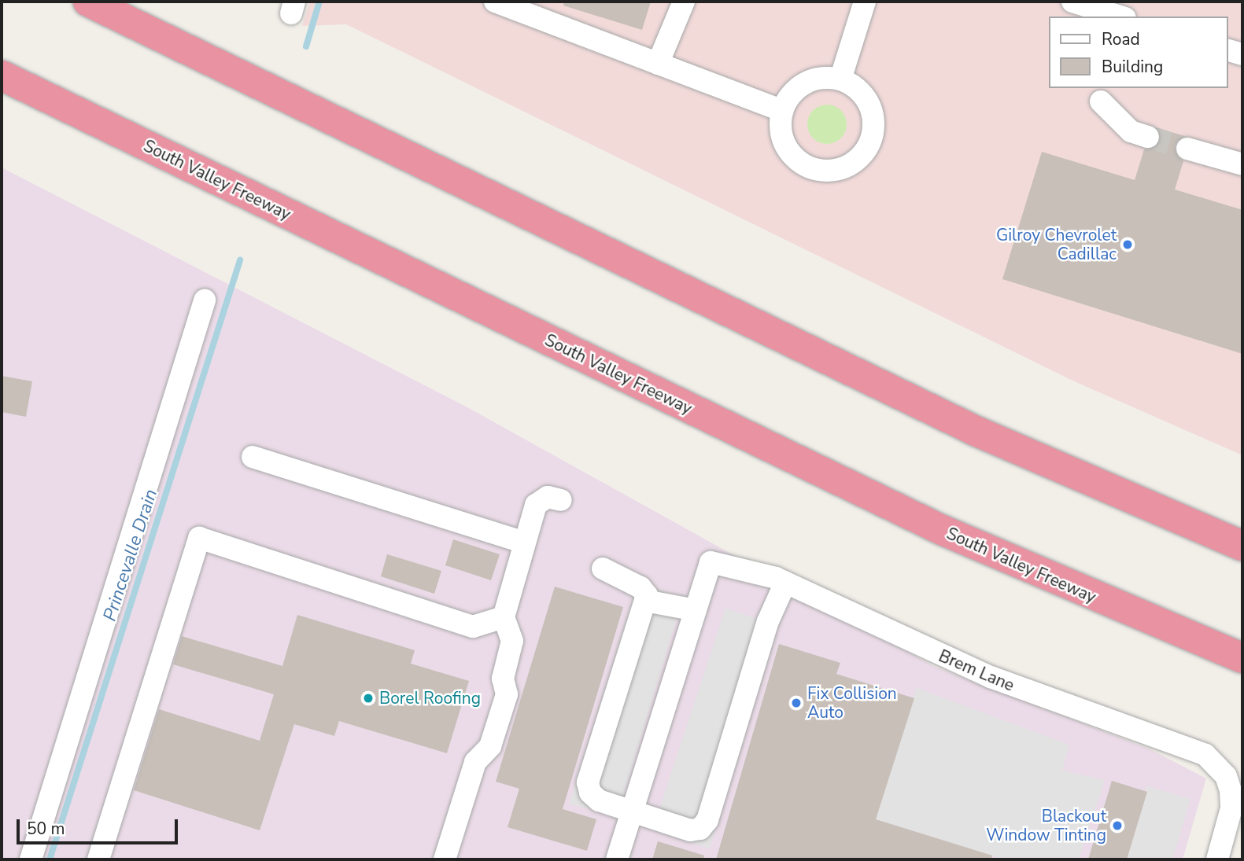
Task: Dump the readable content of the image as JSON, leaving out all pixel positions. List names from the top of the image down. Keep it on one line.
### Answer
{"streets":{"highway":["South Valley Freeway"],"street":["Brem Lane"]},"water":["Princevalle Drain"],"places":["Gilroy Chevrolet Cadillac","Borel Roofing","Fix Collision Auto","Blackout Window Tinting"],"legend":["Road","Building"],"scale_bar":"50 m"}
